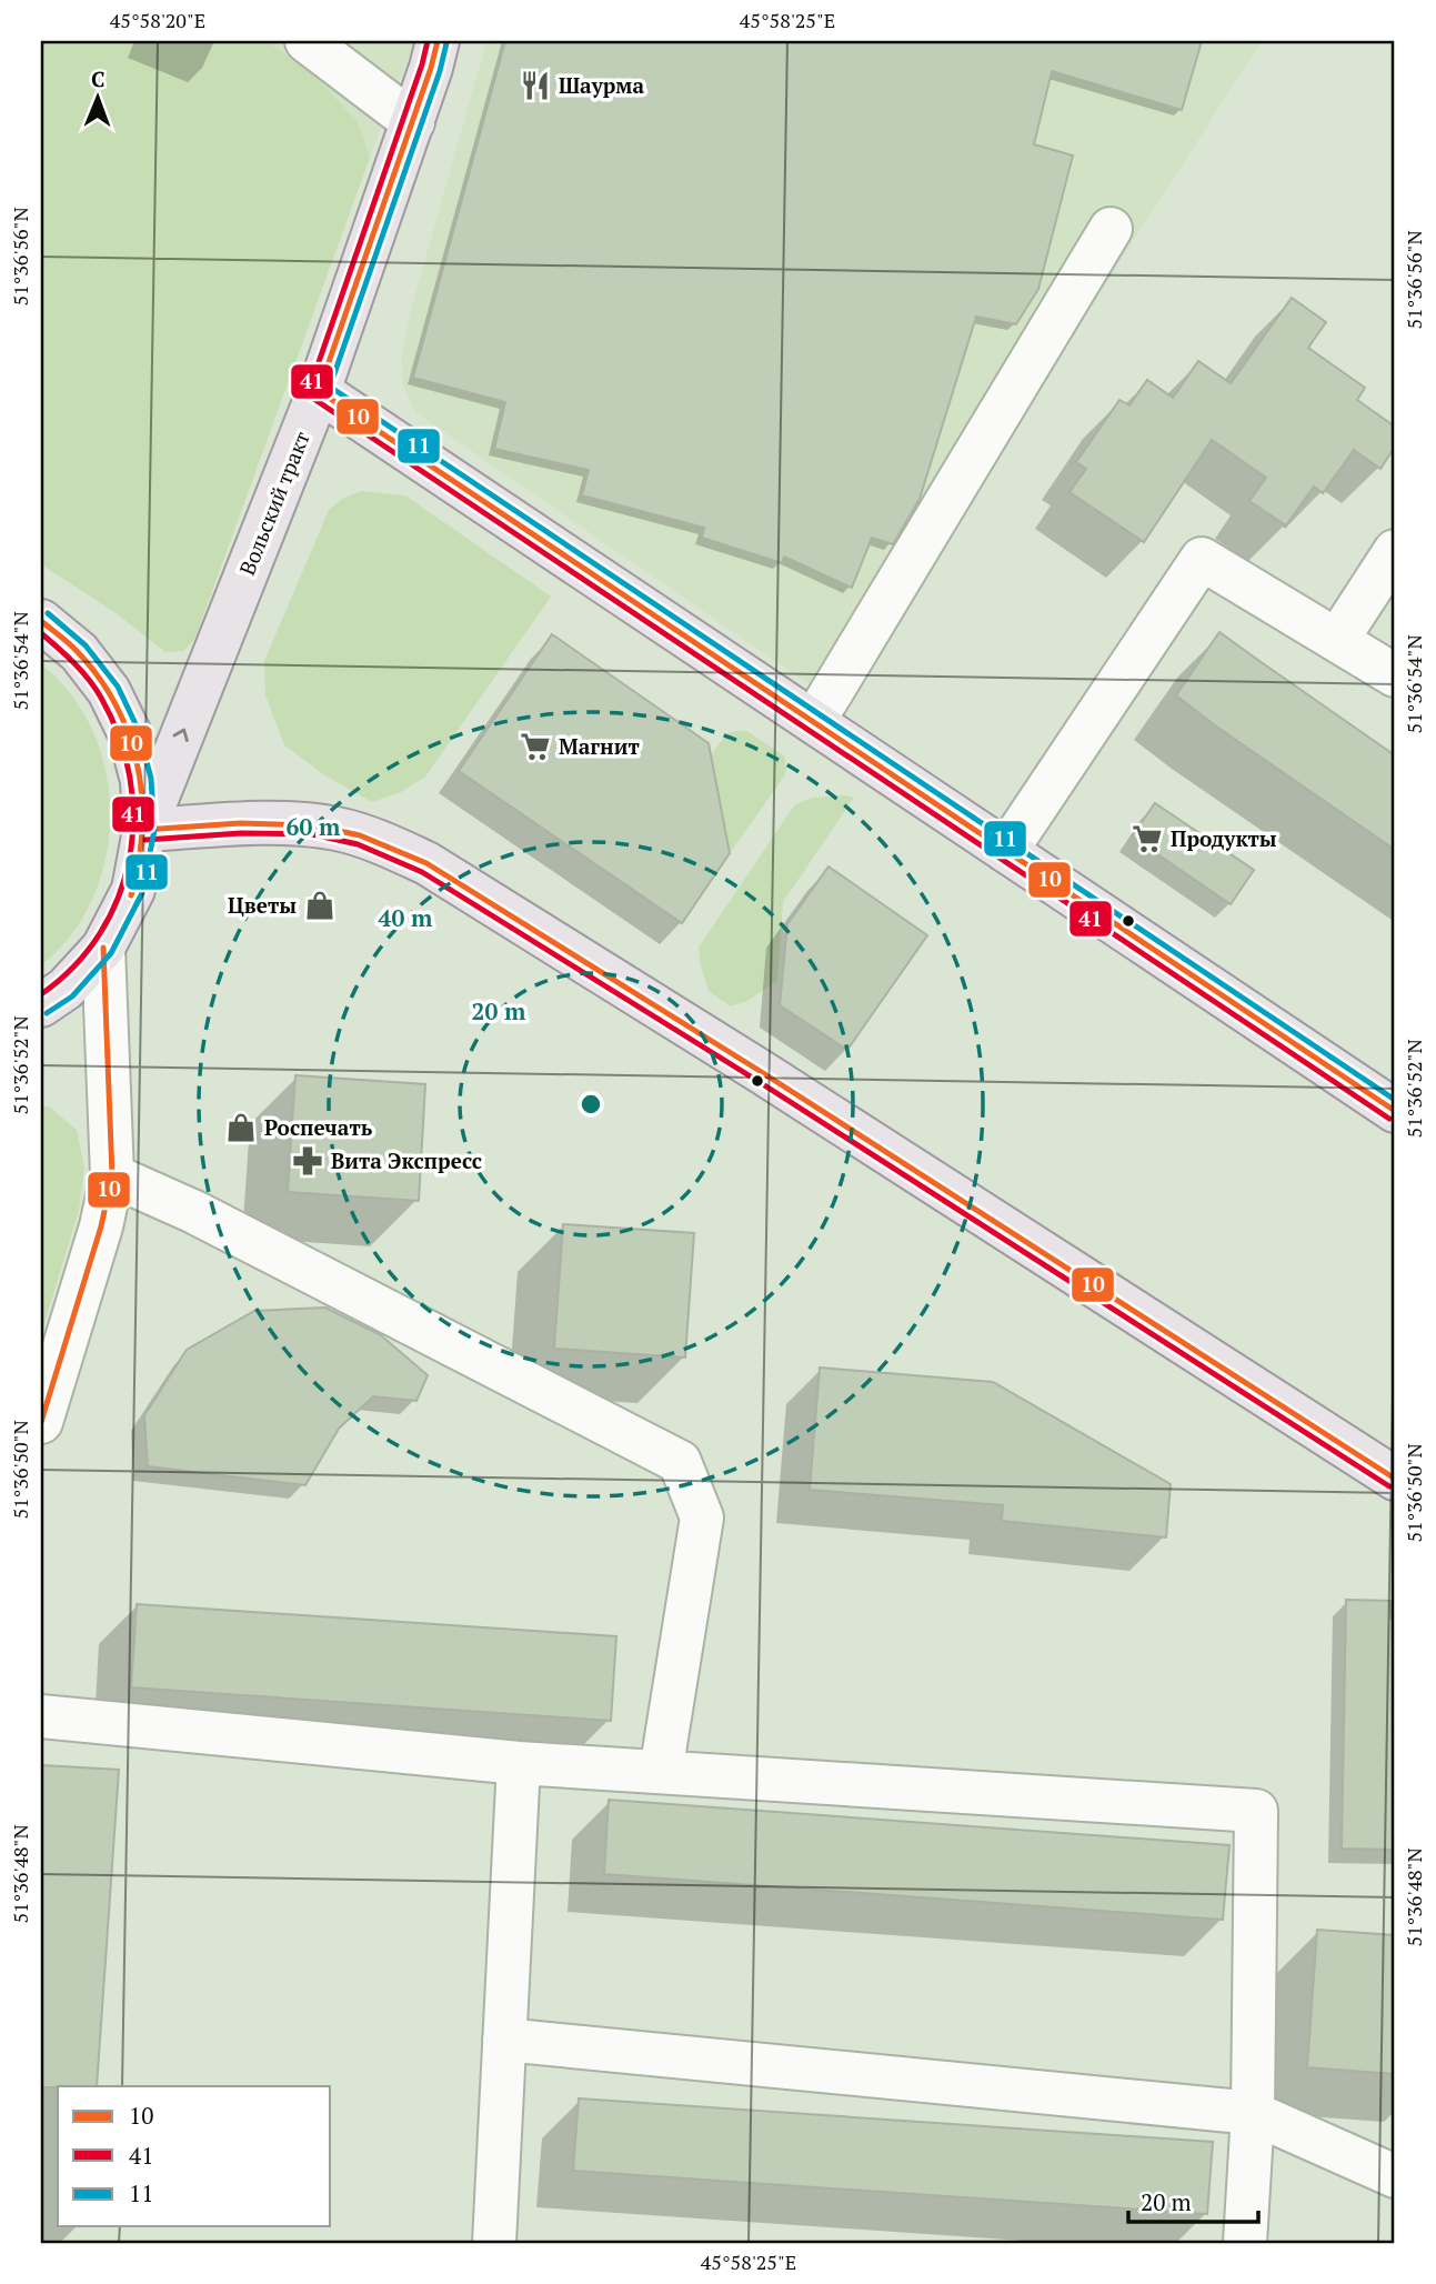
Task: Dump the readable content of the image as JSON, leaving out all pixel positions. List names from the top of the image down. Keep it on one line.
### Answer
{"streets":{"main road":["Вольский тракт"]},"one_way":["Вольский тракт"],"places":{"restaurant":["Шаурма"],"supermarket":["Магнит","Продукты"],"shop":["Цветы","Роспечать"],"pharmacy":["Вита Экспресс"]},"lines":["transit line 10","transit line 41","transit line 11"],"legend":["10","41","11"],"scale_bar":"20 m","north":"top","coordinates":["45°58'20\"E","45°58'25\"E","51°36'56\"N","51°36'54\"N","51°36'52\"N","51°36'50\"N","51°36'48\"N"],"rings":["60 m","40 m","20 m"]}
